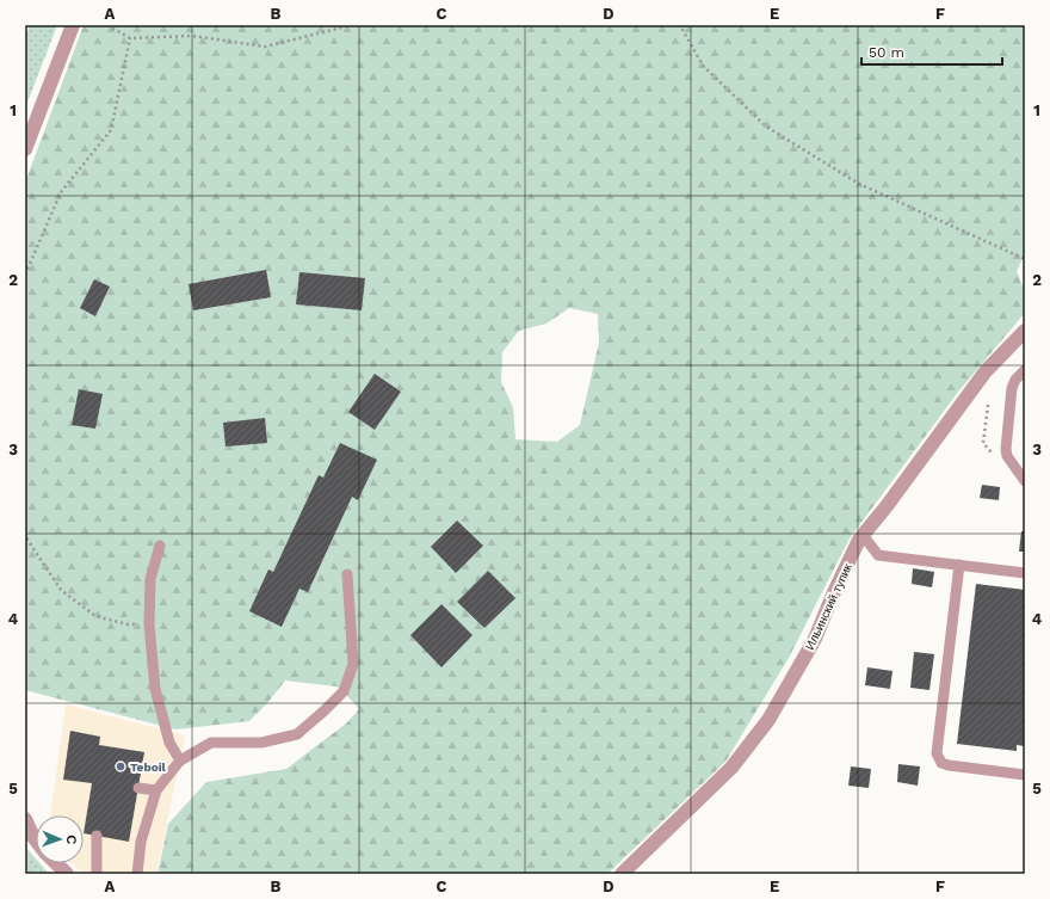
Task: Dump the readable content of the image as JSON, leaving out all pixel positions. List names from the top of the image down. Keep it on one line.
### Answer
{"streets":{"street":["Ильинский тупик"]},"places":["Teboil"],"scale_bar":"50 m","north":"right","grid":{"columns":["A","B","C","D","E","F"],"rows":["1","2","3","4","5"]}}
